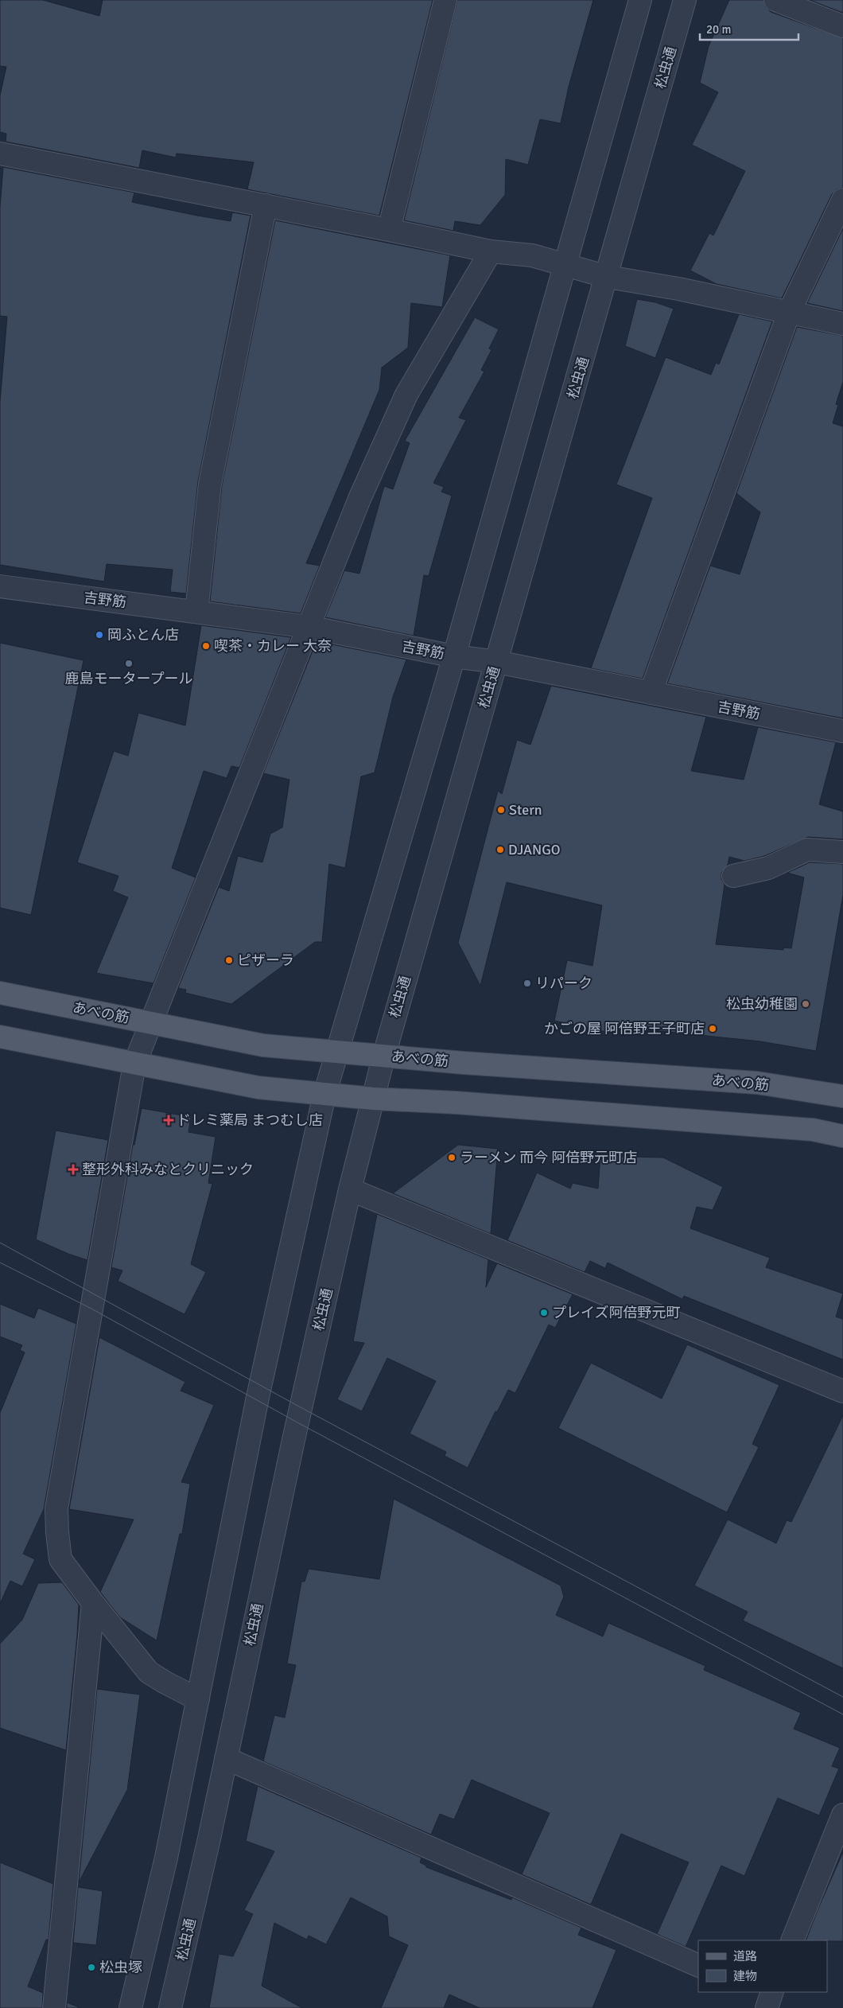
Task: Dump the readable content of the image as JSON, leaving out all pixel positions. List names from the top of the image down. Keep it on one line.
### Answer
{"streets":{"main road":["あべの筋"],"street":["松虫通","吉野筋"]},"crossings":[["松虫通","吉野筋"],["松虫通","あべの筋"]],"places":{"other":["岡ふとん店","喫茶・カレー 大奈","鹿島モータープール","Stern","DJANGO","ピザーラ","リパーク","松虫幼稚園","かごの屋 阿倍野王子町店","ラーメン 而今 阿倍野元町店","プレイズ阿倍野元町","松虫塚"],"health":["ドレミ薬局 まつむし店","整形外科みなとクリニック"]},"legend":["道路","建物"],"scale_bar":"20 m"}
